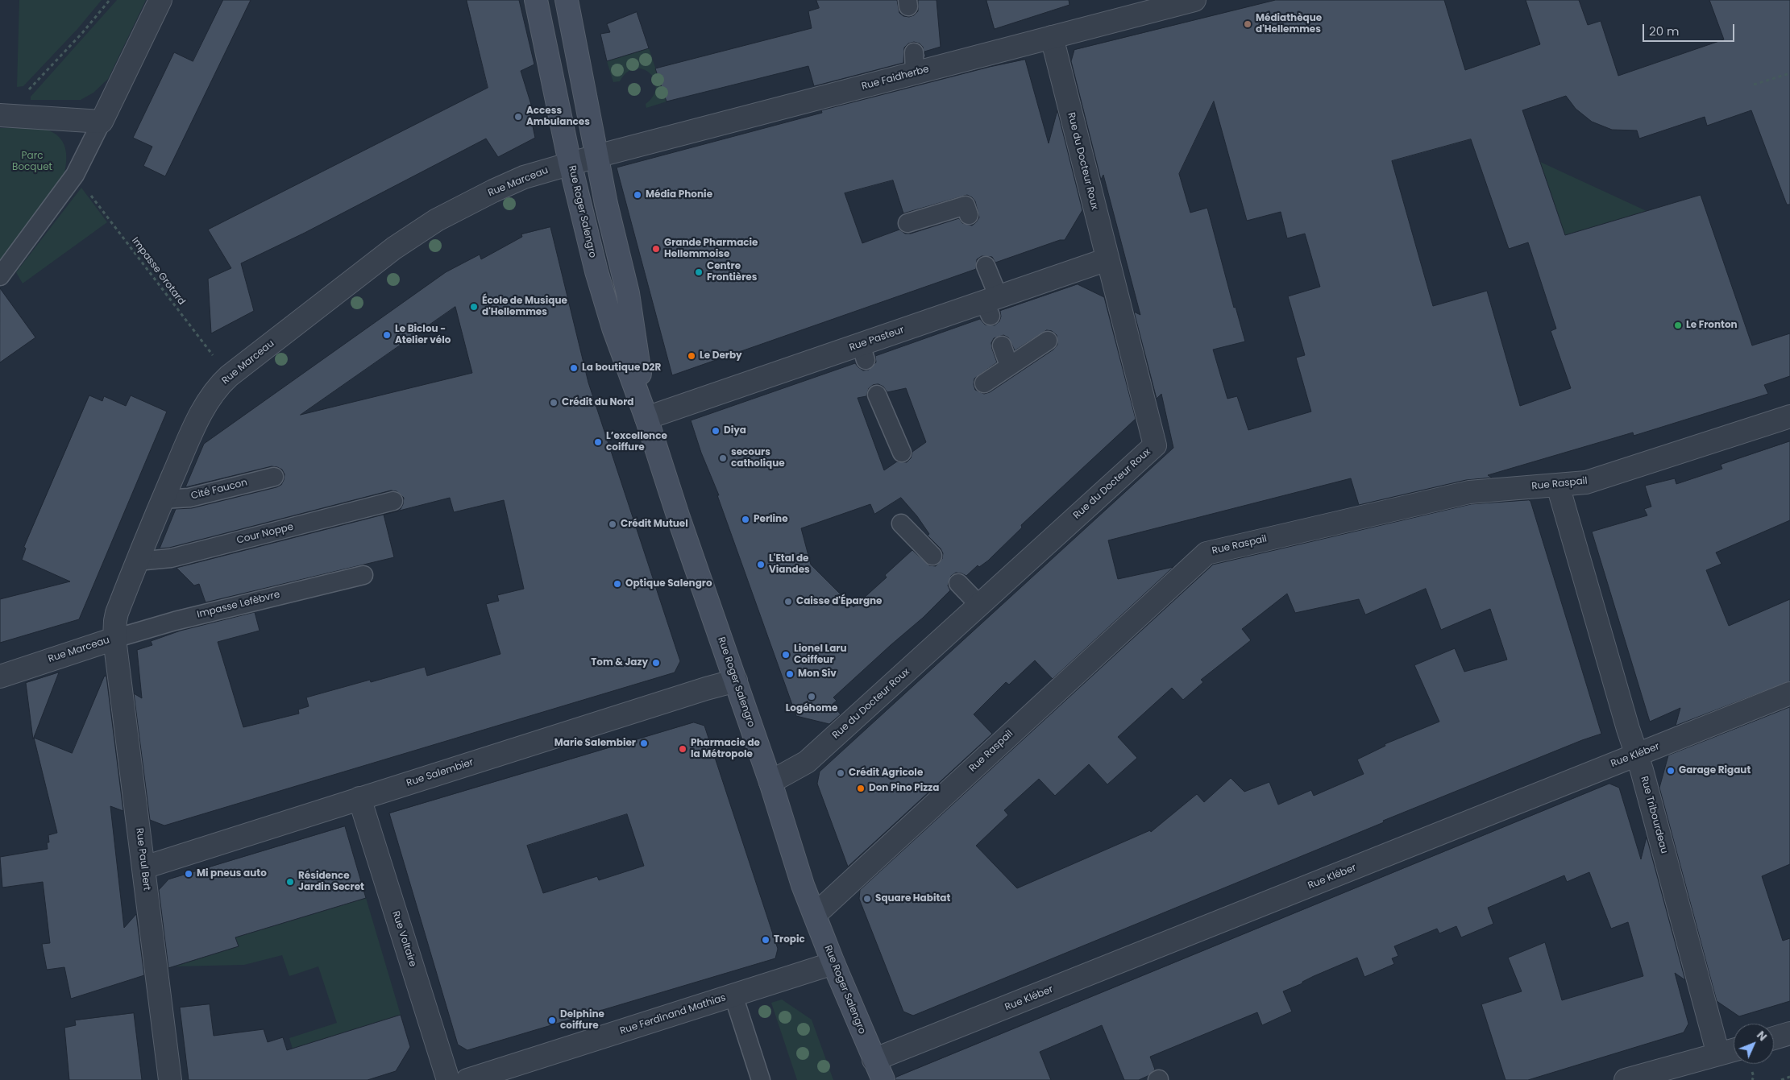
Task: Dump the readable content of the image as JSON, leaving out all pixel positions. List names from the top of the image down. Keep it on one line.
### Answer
{"streets":{"main road":["Rue Roger Salengro"],"street":["Rue Faidherbe","Rue du Docteur Roux","Rue Marceau","Rue Pasteur","Rue Raspail","Rue Kléber","Rue Salembier","Rue Tribourdeau","Rue Paul Bert","Rue Voltaire","Rue Ferdinand Mathias"],"lane":["Cité Faucon","Cour Noppe","Impasse Lefèbvre"],"path":["Impasse Grotard"]},"crossings":[["Rue Faidherbe","Rue du Docteur Roux"],["Rue Faidherbe","Rue Marceau"],["Rue Faidherbe","Rue Roger Salengro"],["Rue du Docteur Roux","Rue Roger Salengro"],["Rue du Docteur Roux","Rue Pasteur"],["Rue Marceau","Rue Roger Salengro"],["Rue Marceau","Impasse Grotard"],["Rue Marceau","Cité Faucon"],["Rue Marceau","Cour Noppe"],["Rue Marceau","Impasse Lefèbvre"],["Rue Marceau","Rue Paul Bert"],["Rue Roger Salengro","Rue Pasteur"],["Rue Roger Salengro","Rue Raspail"],["Rue Roger Salengro","Rue Kléber"],["Rue Roger Salengro","Rue Salembier"],["Rue Roger Salengro","Rue Ferdinand Mathias"],["Rue Raspail","Rue Tribourdeau"],["Impasse Lefèbvre","Rue Paul Bert"],["Rue Kléber","Rue Tribourdeau"],["Rue Salembier","Rue Paul Bert"],["Rue Salembier","Rue Voltaire"]],"parks":["Parc Bocquet"],"places":["Médiathèque d'Hellemmes","Access Ambulances","Média Phonie","Grande Pharmacie Hellemmoise","Centre Frontières","École de Musique d'Hellemmes","Le Fronton","Le Biclou - Atelier vélo","Le Derby","La boutique D2R","Crédit du Nord","Diya","L’excellence coiffure","secours catholique","Perline","Crédit Mutuel","L'Etal de Viandes","Optique Salengro","Caisse d'Épargne","Lionel Laru Coiffeur","Tom & Jazy","Mon Siv","Logéhome","Marie Salembier","Pharmacie de la Métropole","Garage Rigaut","Crédit Agricole","Don Pino Pizza","Mi pneus auto","Résidence Jardin Secret","Square Habitat","Tropic","Delphine coiffure"],"scale_bar":"20 m","north":"top right"}
